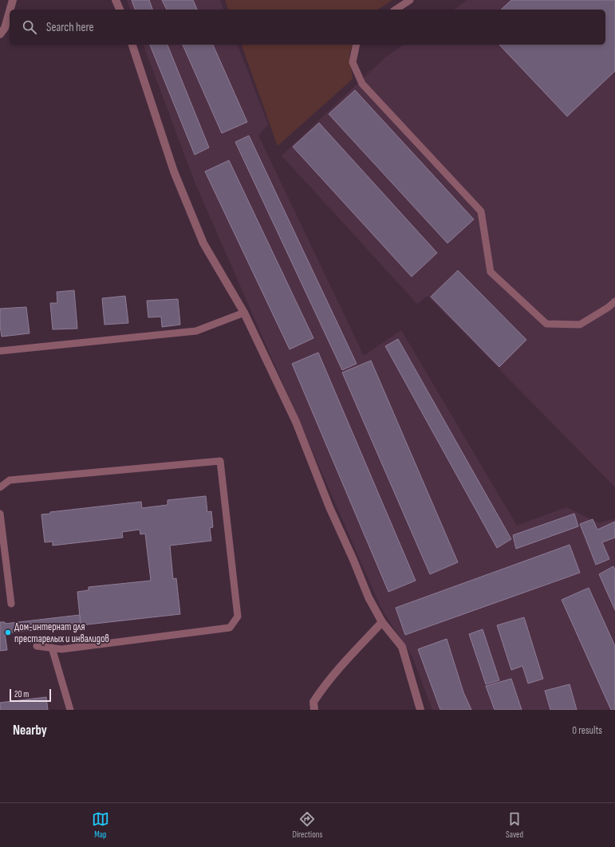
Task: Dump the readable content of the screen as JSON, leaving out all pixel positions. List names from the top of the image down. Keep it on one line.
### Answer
{"places":["Дом-интернат для престарелых и инвалидов"],"scale_bar":"20 m","page":{"search":"Search here","scale":"20 m","heading":["Nearby","0 results"],"nav":["Map","Directions","Saved"]}}
